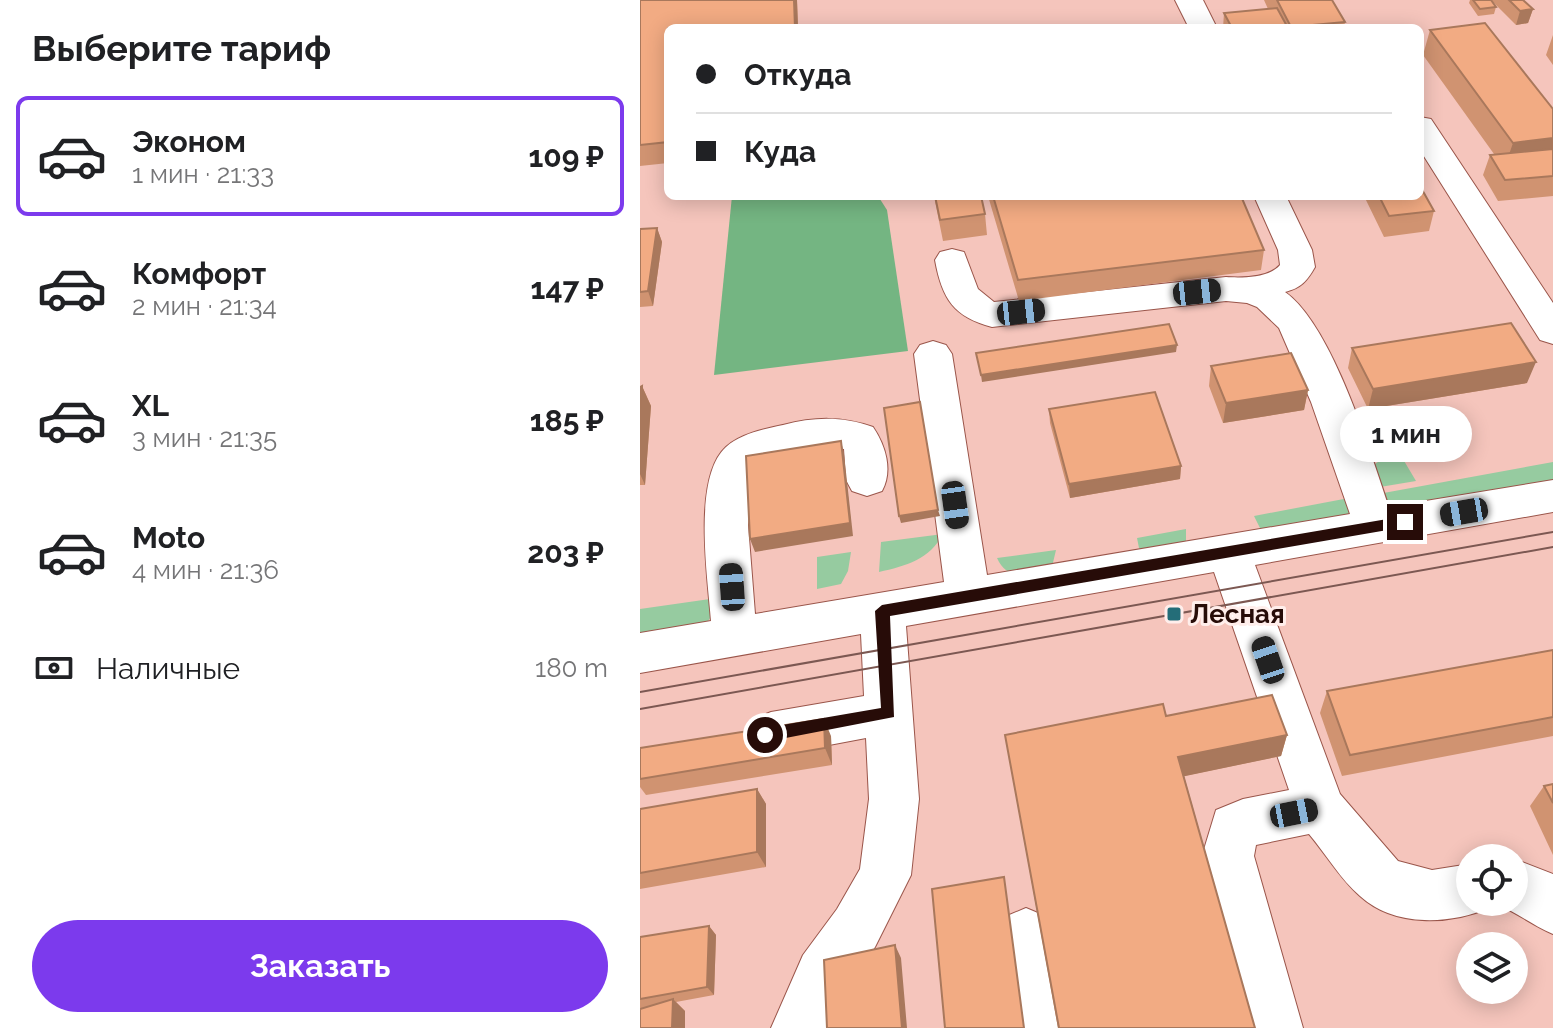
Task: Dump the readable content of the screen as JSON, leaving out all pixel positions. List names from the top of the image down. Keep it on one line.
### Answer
{"places":{"transit":["Лесная"]},"page":{"heading":"Выберите тариф","banner":["Откуда","Куда"],"list":[{"name":"Эконом","note":"1 мин · 21:33","value":"109 ₽"},{"name":"Комфорт","note":"2 мин · 21:34","value":"147 ₽"},{"name":"XL","note":"3 мин · 21:35","value":"185 ₽"},{"name":"Moto","note":"4 мин · 21:36","value":"203 ₽"}],"bubble":"1 мин","pay":["Наличные","180 m"],"buttons":"Заказать"}}
